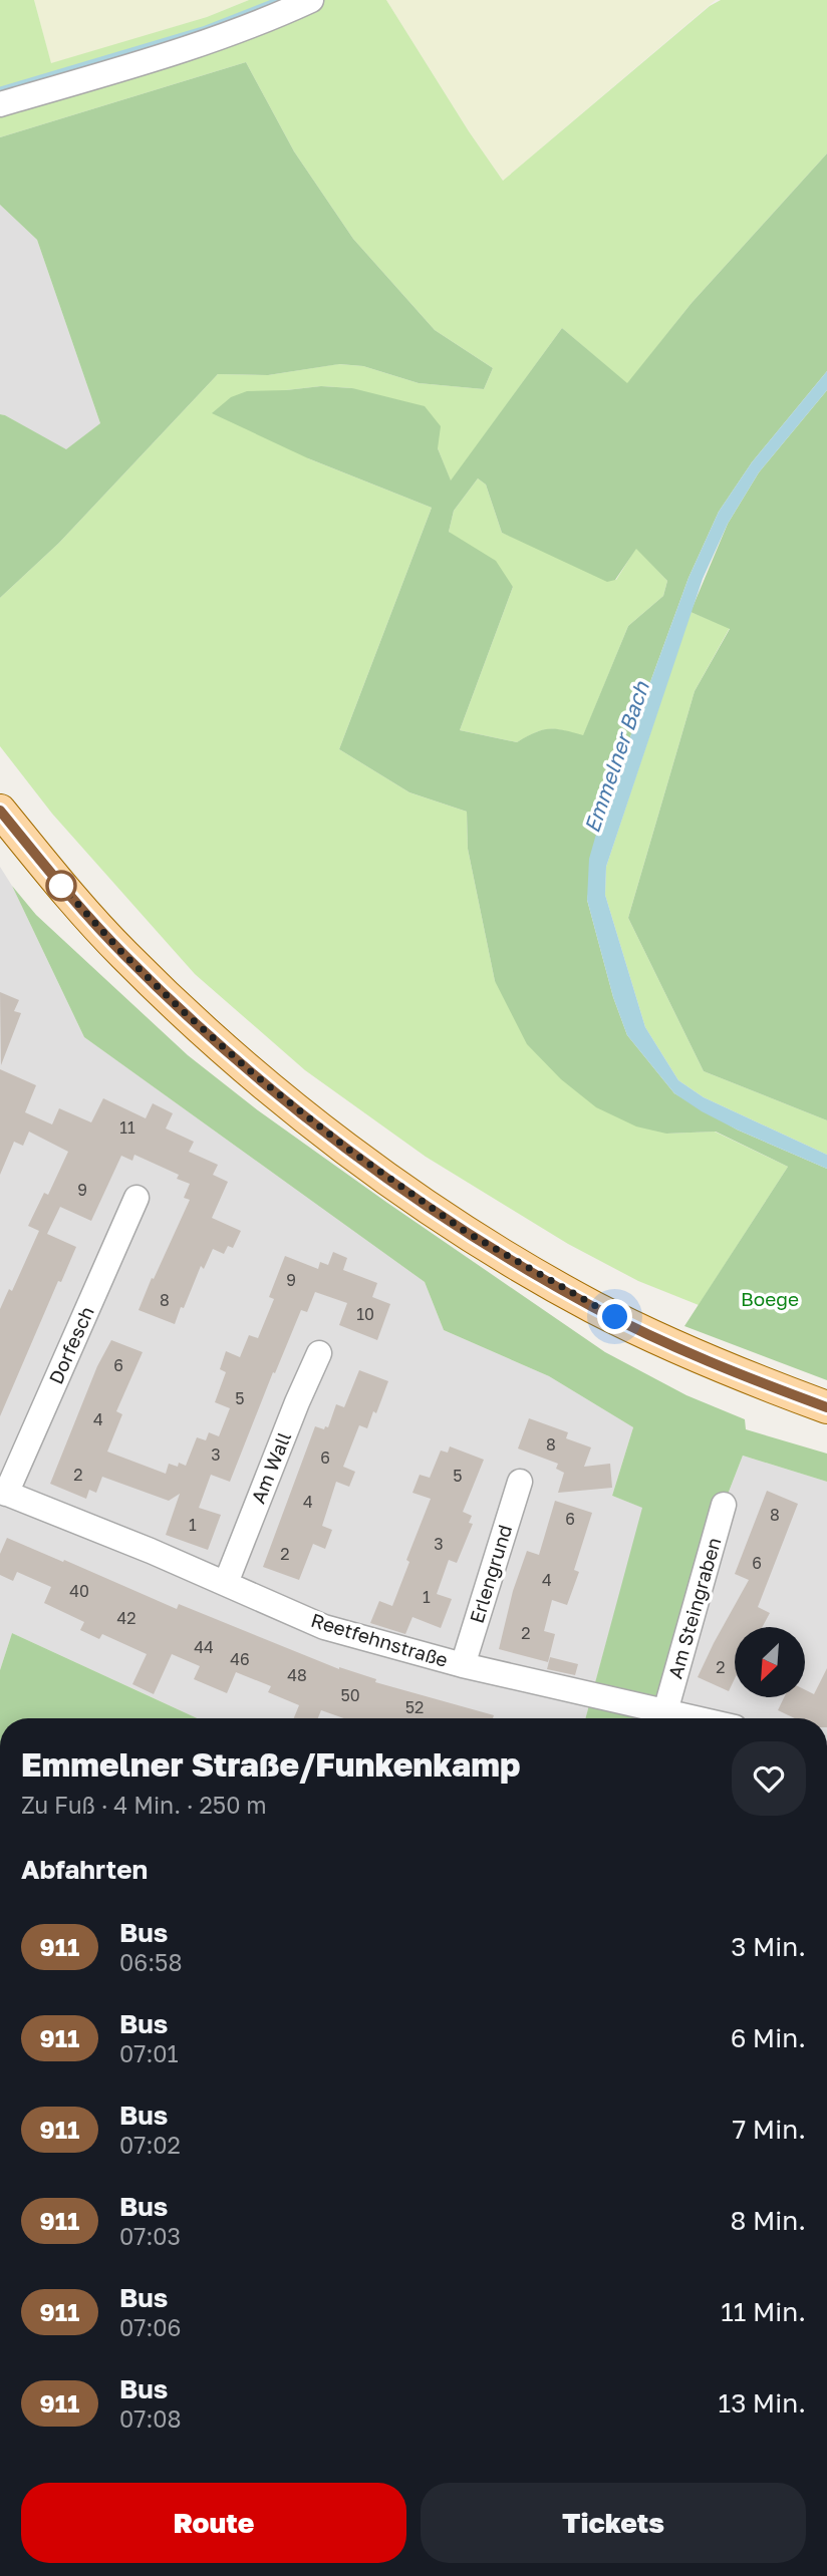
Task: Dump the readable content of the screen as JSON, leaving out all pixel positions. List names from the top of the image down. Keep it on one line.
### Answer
{"streets":{"street":["Dorfesch","Am Wall","Erlengrund","Am Steingraben","Reetfehnstraße"]},"crossings":[["Dorfesch","Reetfehnstraße"],["Am Wall","Reetfehnstraße"],["Erlengrund","Reetfehnstraße"],["Am Steingraben","Reetfehnstraße"]],"water":["Emmelner Bach"],"parks":["Boege"],"lines":["bus line 911"],"house_numbers":["11","9","9","8","10","6","5","4","8","3","6","2","5","4","8","6","1","3","2","6","4","40","1","42","2","44","46","2","48","50","52"],"north":"bottom left","page":{"heading":[["Emmelner Straße/Funkenkamp","Zu Fuß · 4 Min. · 250 m"],"Abfahrten"],"list":[{"mark":"911","name":"Bus","note":"06:58","value":"3 Min."},{"mark":"911","name":"Bus","note":"07:01","value":"6 Min."},{"mark":"911","name":"Bus","note":"07:02","value":"7 Min."},{"mark":"911","name":"Bus","note":"07:03","value":"8 Min."},{"mark":"911","name":"Bus","note":"07:06","value":"11 Min."},{"mark":"911","name":"Bus","note":"07:08","value":"13 Min."}],"buttons":["Route","Tickets"]}}
